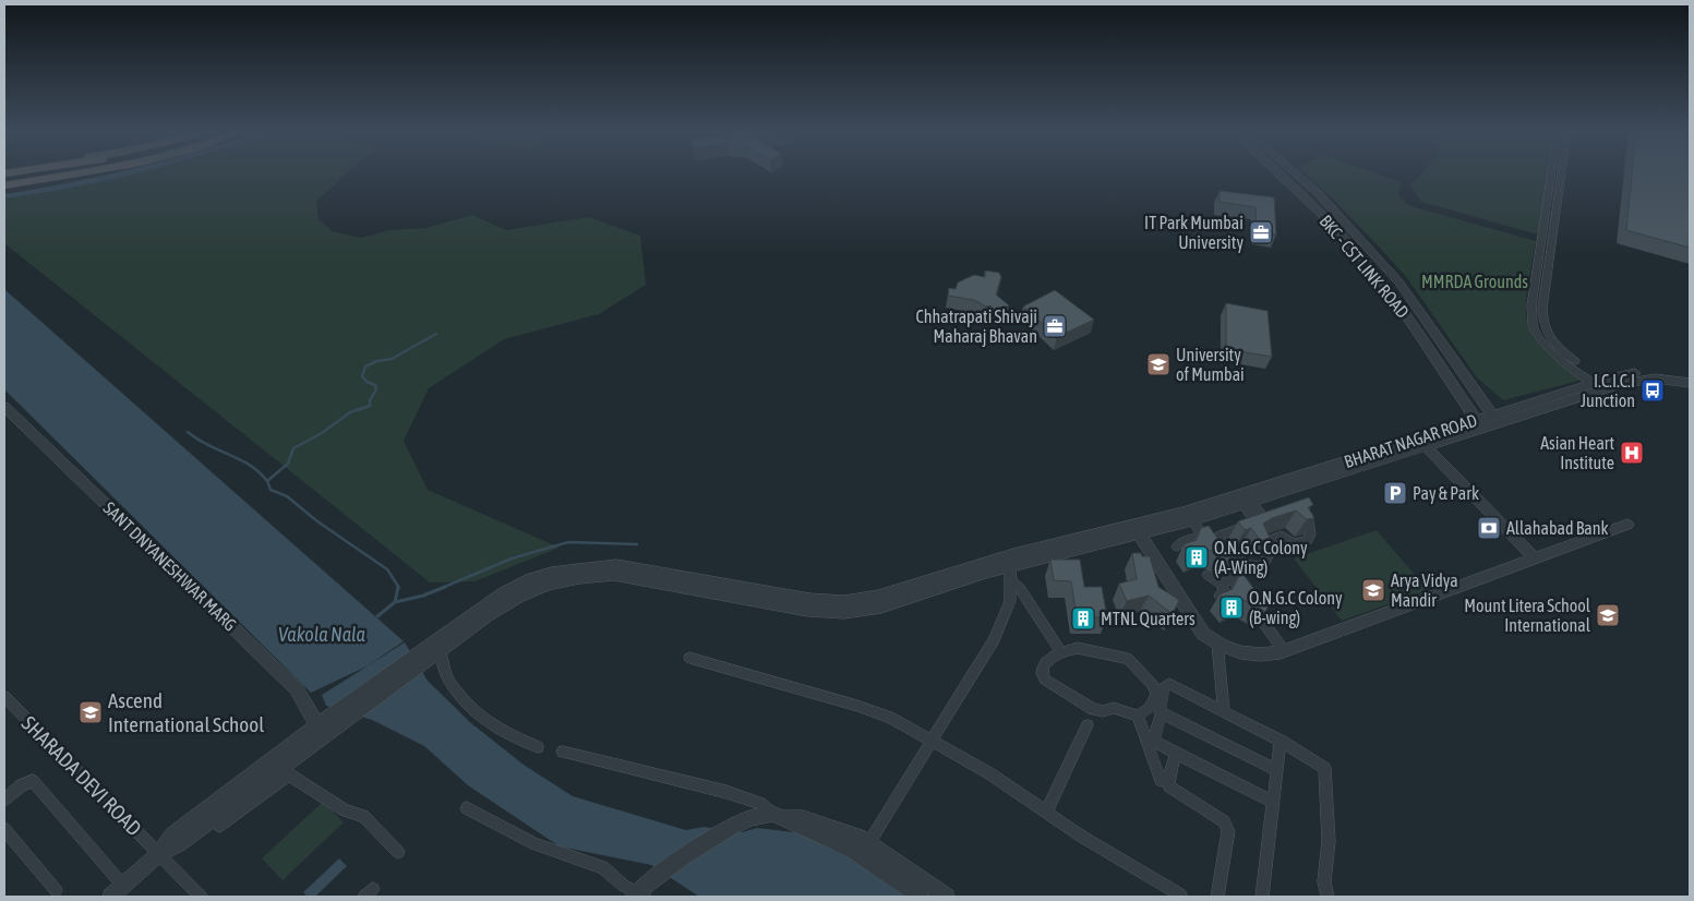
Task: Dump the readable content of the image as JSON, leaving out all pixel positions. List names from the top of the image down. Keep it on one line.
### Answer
{"streets":{"street":["BKC - CST LINK ROAD","BHARAT NAGAR ROAD","SANT DNYANESHWAR MARG","SHARADA DEVI ROAD"]},"crossings":[["BKC - CST LINK ROAD","BHARAT NAGAR ROAD"]],"water":["Vakola Nala"],"parks":["MMRDA Grounds"],"places":{"office":["IT Park Mumbai University","Chhatrapati Shivaji Maharaj Bhavan"],"school or university":["University of Mumbai","Arya Vidya Mandir","Mount Litera School International","Ascend International School"],"bus stop":["I.C.I.C.I Junction"],"hospital":["Asian Heart Institute"],"parking":["Pay & Park"],"bank":["Allahabad Bank"],"building":["O.N.G.C Colony (A-Wing)","O.N.G.C Colony (B-wing)","MTNL Quarters"]}}
